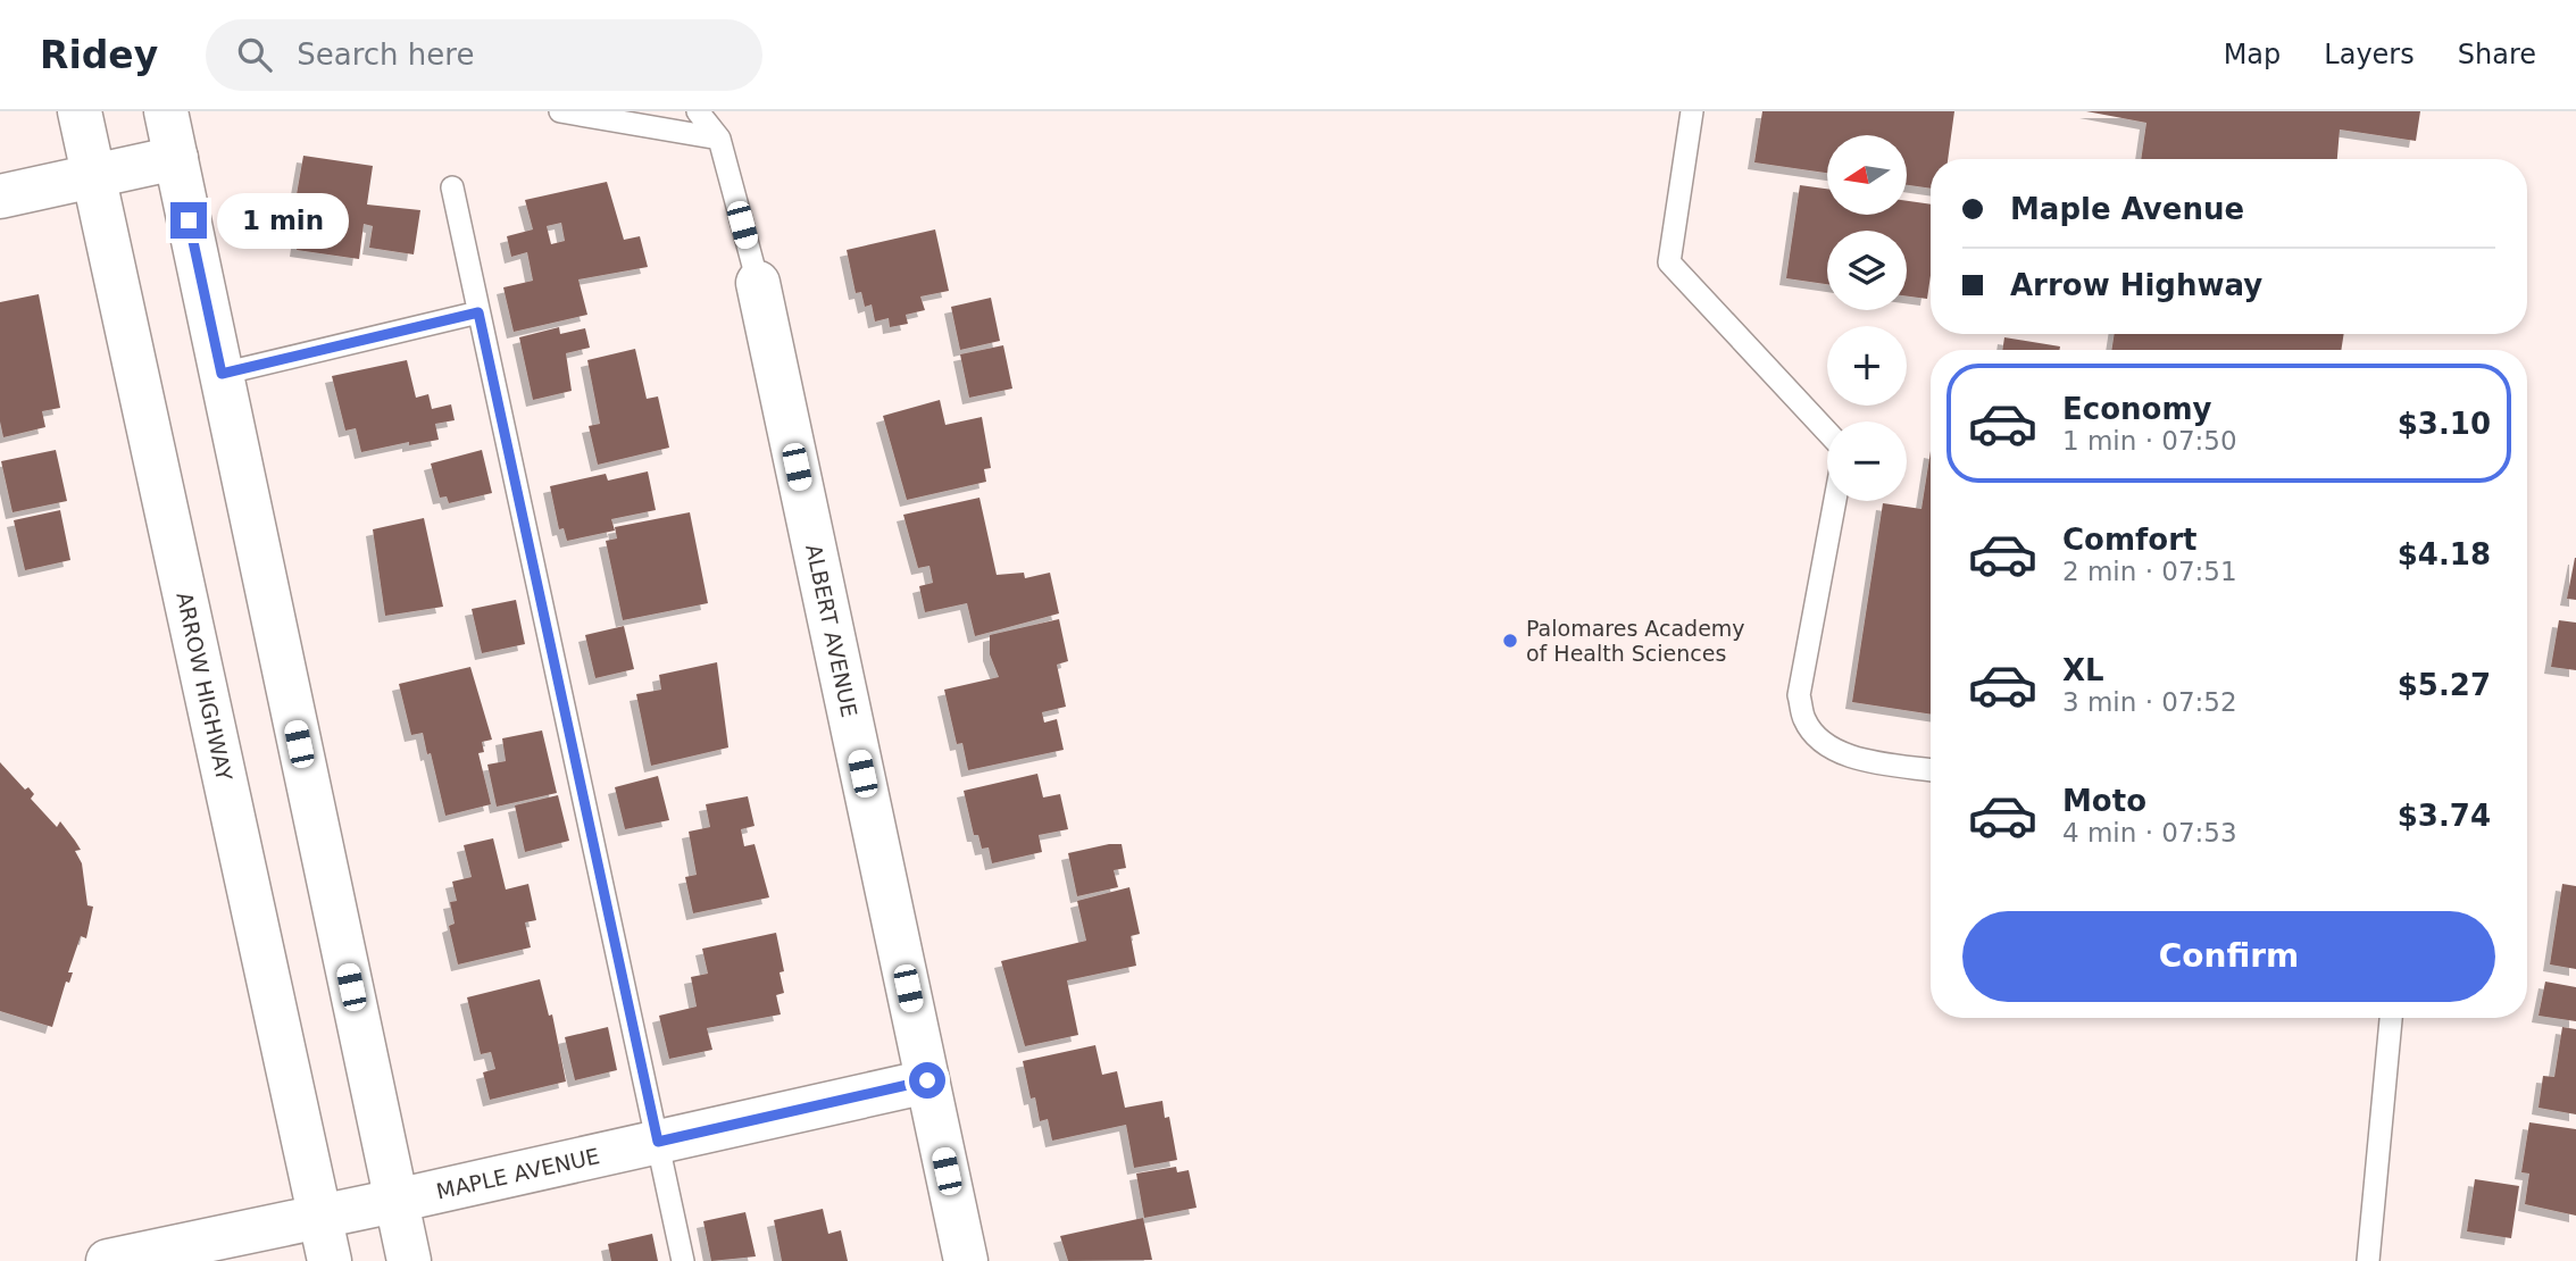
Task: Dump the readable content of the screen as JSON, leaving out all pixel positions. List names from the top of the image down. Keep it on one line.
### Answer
{"streets":{"main road":["ALBERT AVENUE","ARROW HIGHWAY","MAPLE AVENUE"]},"crossings":[["ALBERT AVENUE","MAPLE AVENUE"],["ARROW HIGHWAY","MAPLE AVENUE"]],"places":["Palomares Academy of Health Sciences"],"north":"left","page":{"header":"Ridey","search":"Search here","nav":["Map","Layers","Share"],"map_buttons":["+","−"],"banner":["Maple Avenue","Arrow Highway"],"bubble":"1 min","list":[{"name":"Economy","note":"1 min · 07:50","value":"$3.10"},{"name":"Comfort","note":"2 min · 07:51","value":"$4.18"},{"name":"XL","note":"3 min · 07:52","value":"$5.27"},{"name":"Moto","note":"4 min · 07:53","value":"$3.74"}],"buttons":"Confirm"}}
